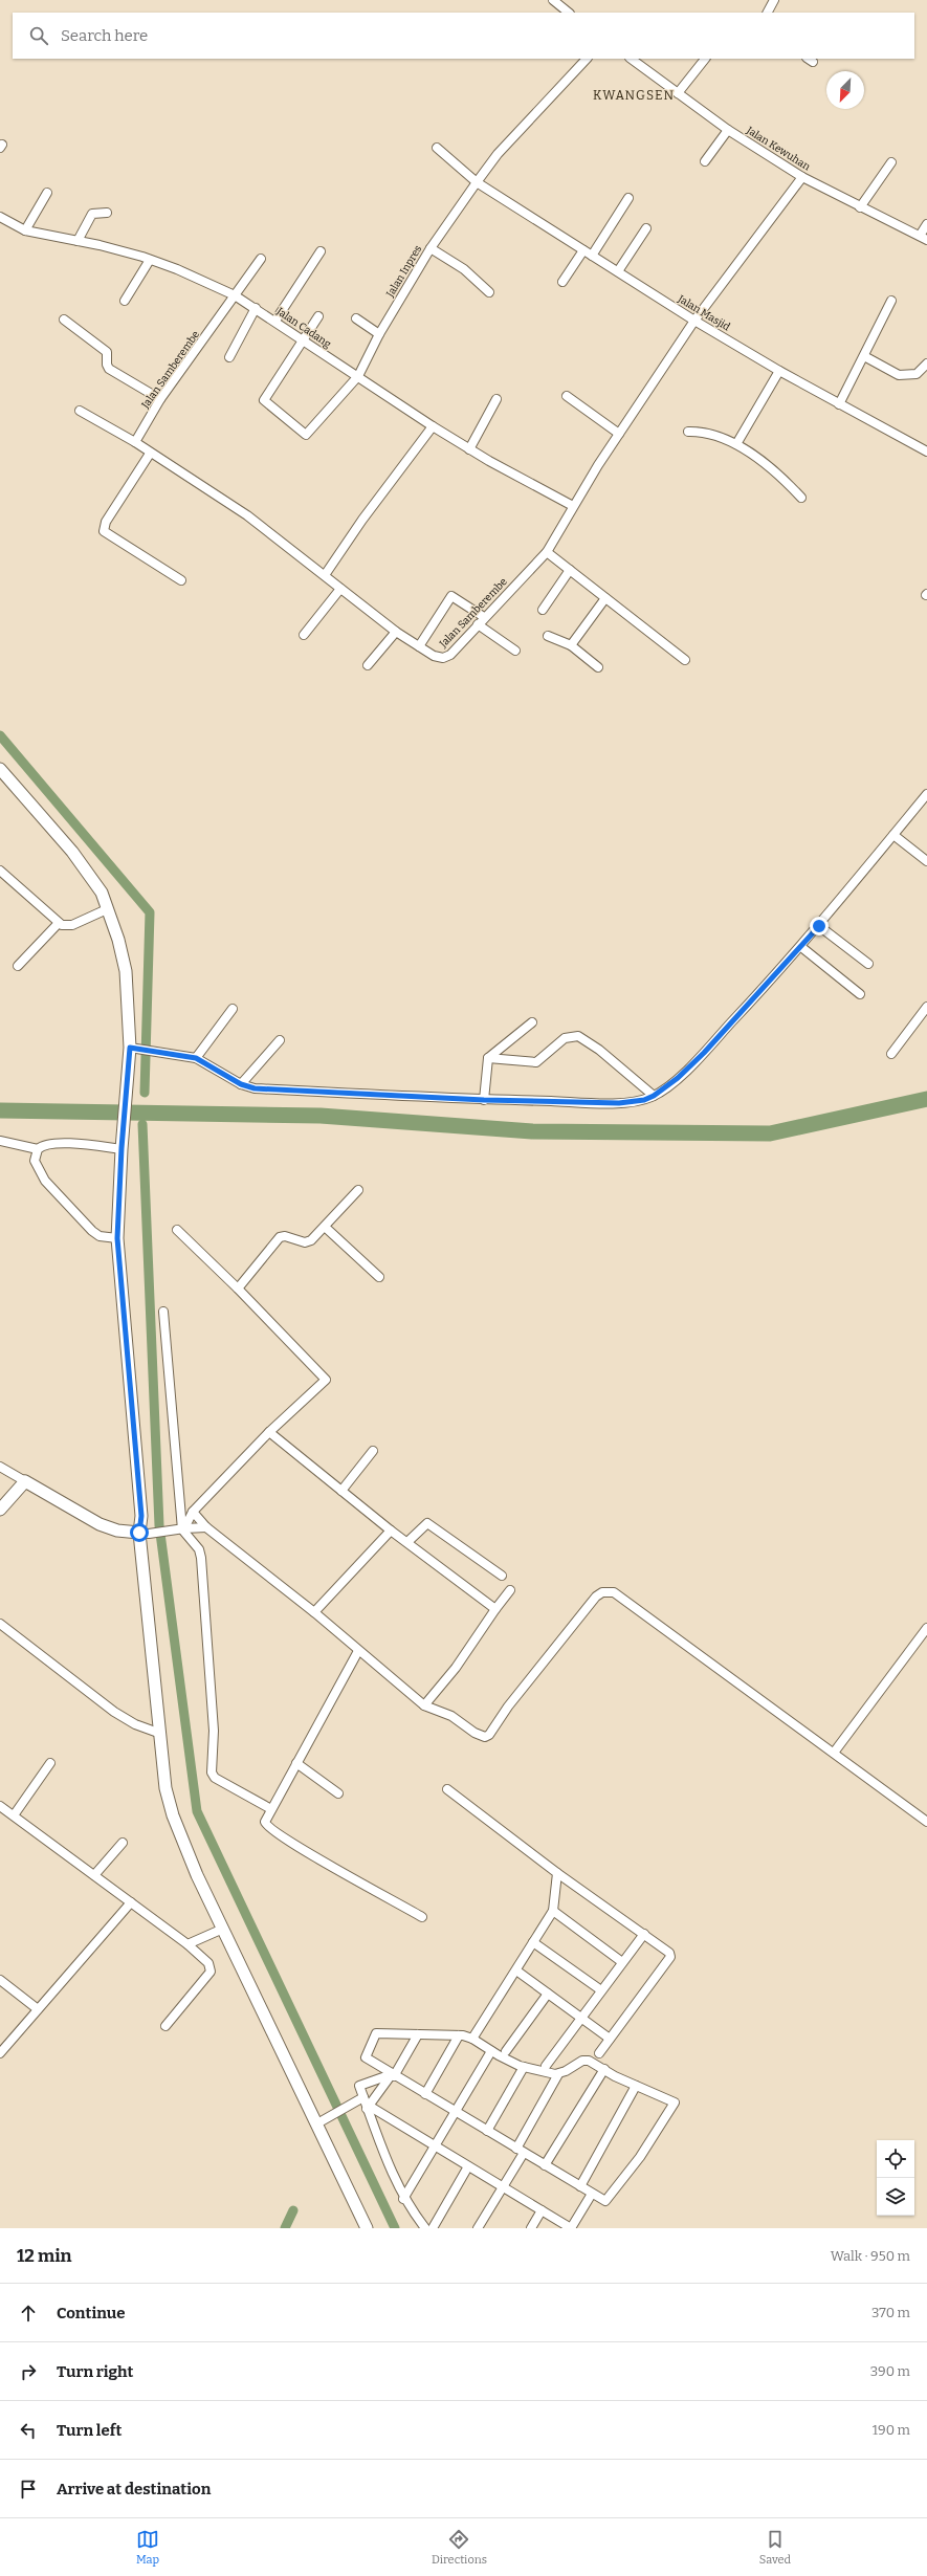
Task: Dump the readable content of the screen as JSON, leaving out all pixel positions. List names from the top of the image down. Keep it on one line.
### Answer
{"streets":{"street":["Jalan Kewuhan","Jalan Inpres","Jalan Masjid","Jalan Cadang","Jalan Samberembe"]},"crossings":[["Jalan Kewuhan","Jalan Samberembe"],["Jalan Inpres","Jalan Masjid"],["Jalan Inpres","Jalan Cadang"],["Jalan Masjid","Jalan Samberembe"],["Jalan Cadang","Jalan Samberembe"]],"districts":["KWANGSEN"],"north":"bottom left","page":{"search":"Search here","heading":["12 min","Walk · 950 m"],"list":[["Continue","370 m"],["Turn right","390 m"],["Turn left","190 m"],"Arrive at destination"],"nav":["Map","Directions","Saved"]}}
